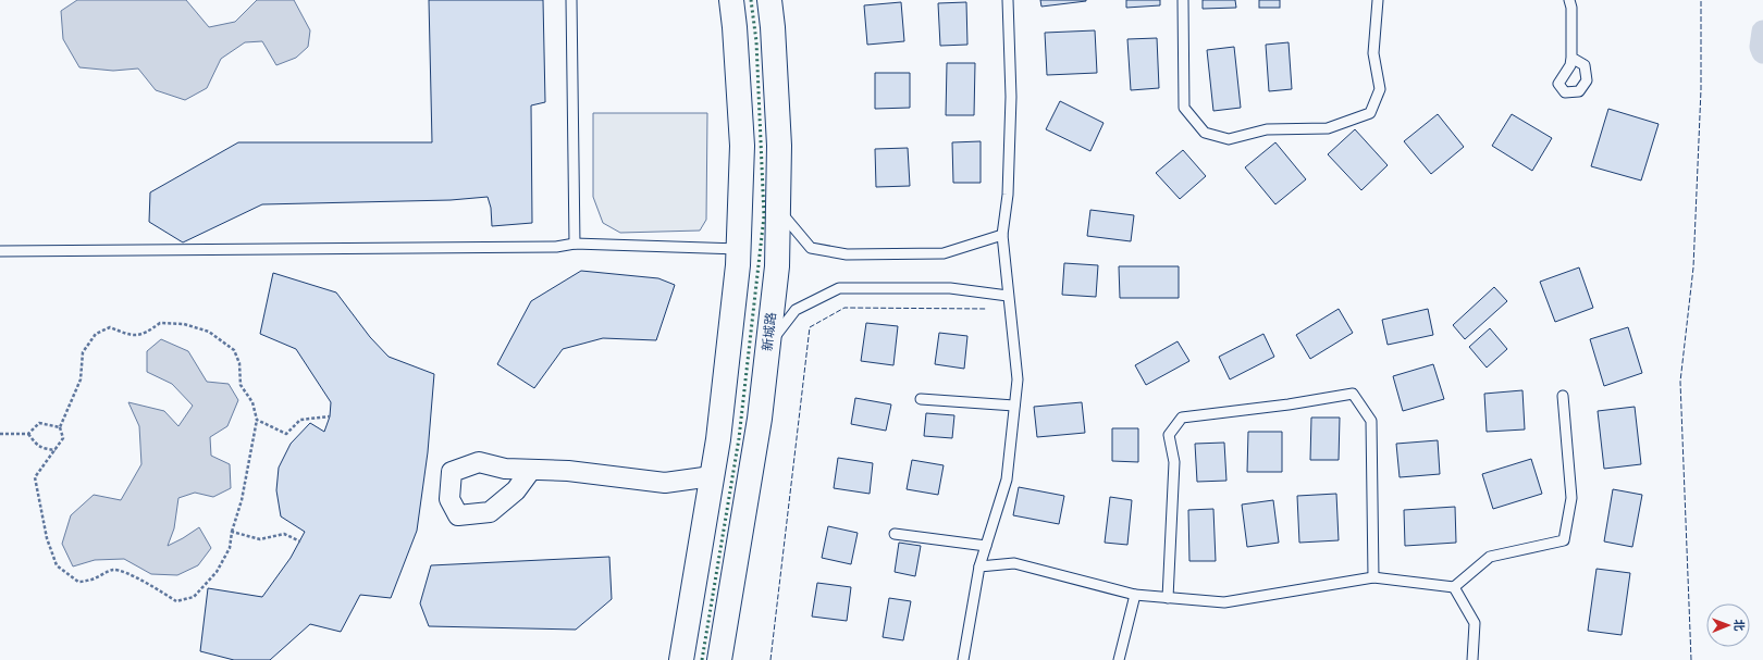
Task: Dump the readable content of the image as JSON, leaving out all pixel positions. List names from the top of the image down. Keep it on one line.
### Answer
{"streets":{"main road":["新城路"]},"north":"right"}
